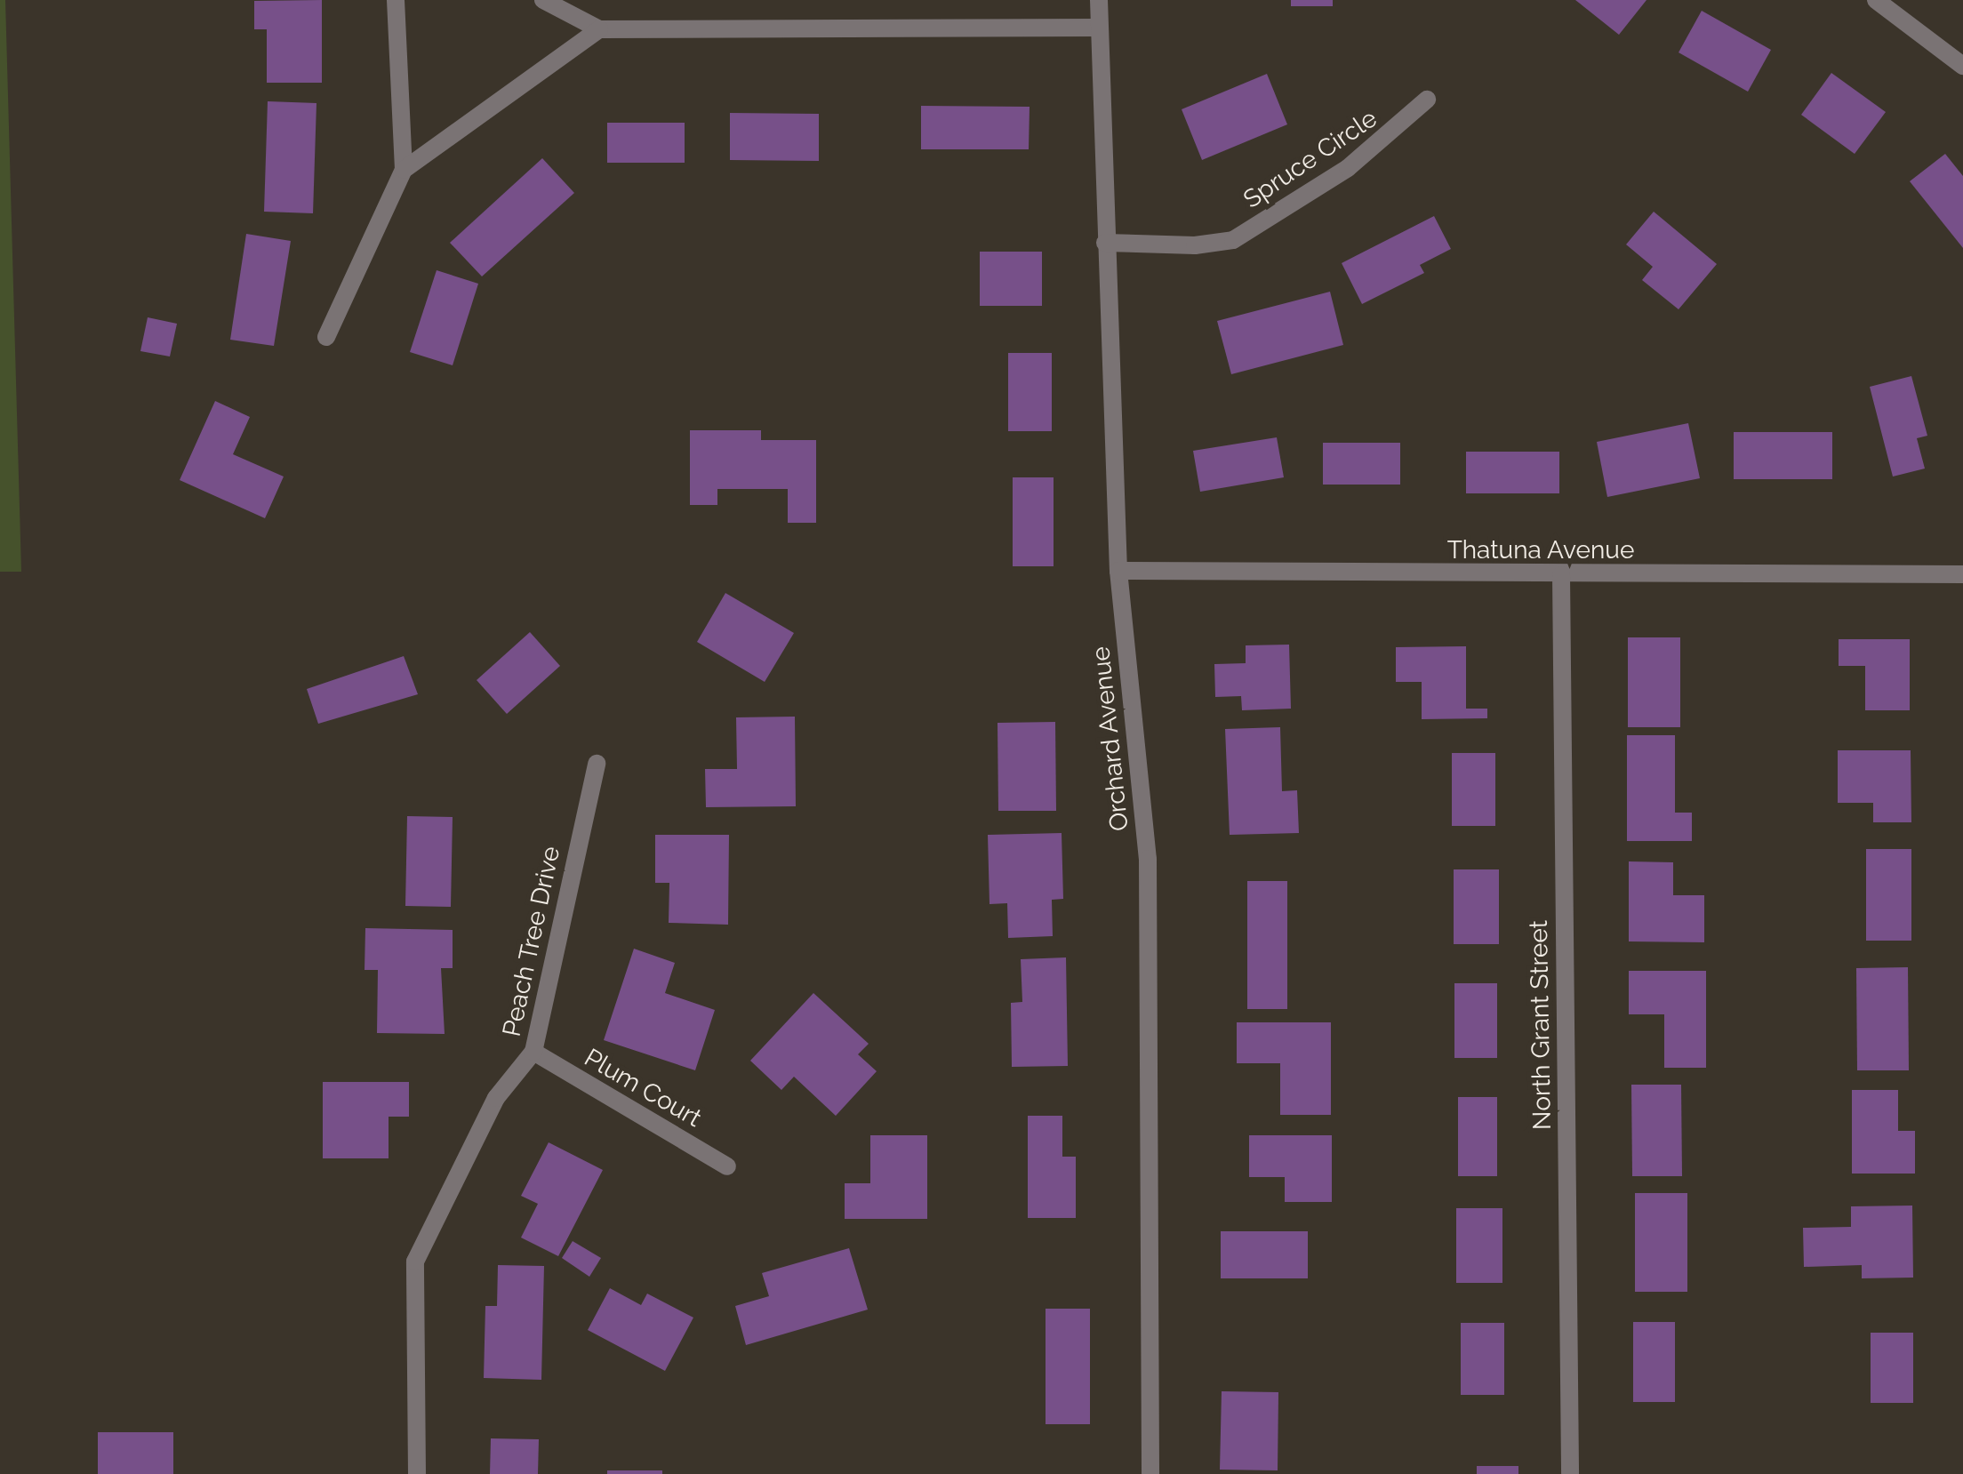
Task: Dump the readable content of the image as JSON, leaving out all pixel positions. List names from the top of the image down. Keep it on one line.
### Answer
{"streets":{"street":["Spruce Circle","Thatuna Avenue","Orchard Avenue","Peach Tree Drive","North Grant Street","Plum Court"]},"crossings":[["Spruce Circle","Orchard Avenue"],["Thatuna Avenue","Orchard Avenue"],["Thatuna Avenue","North Grant Street"],["Peach Tree Drive","Plum Court"]]}
